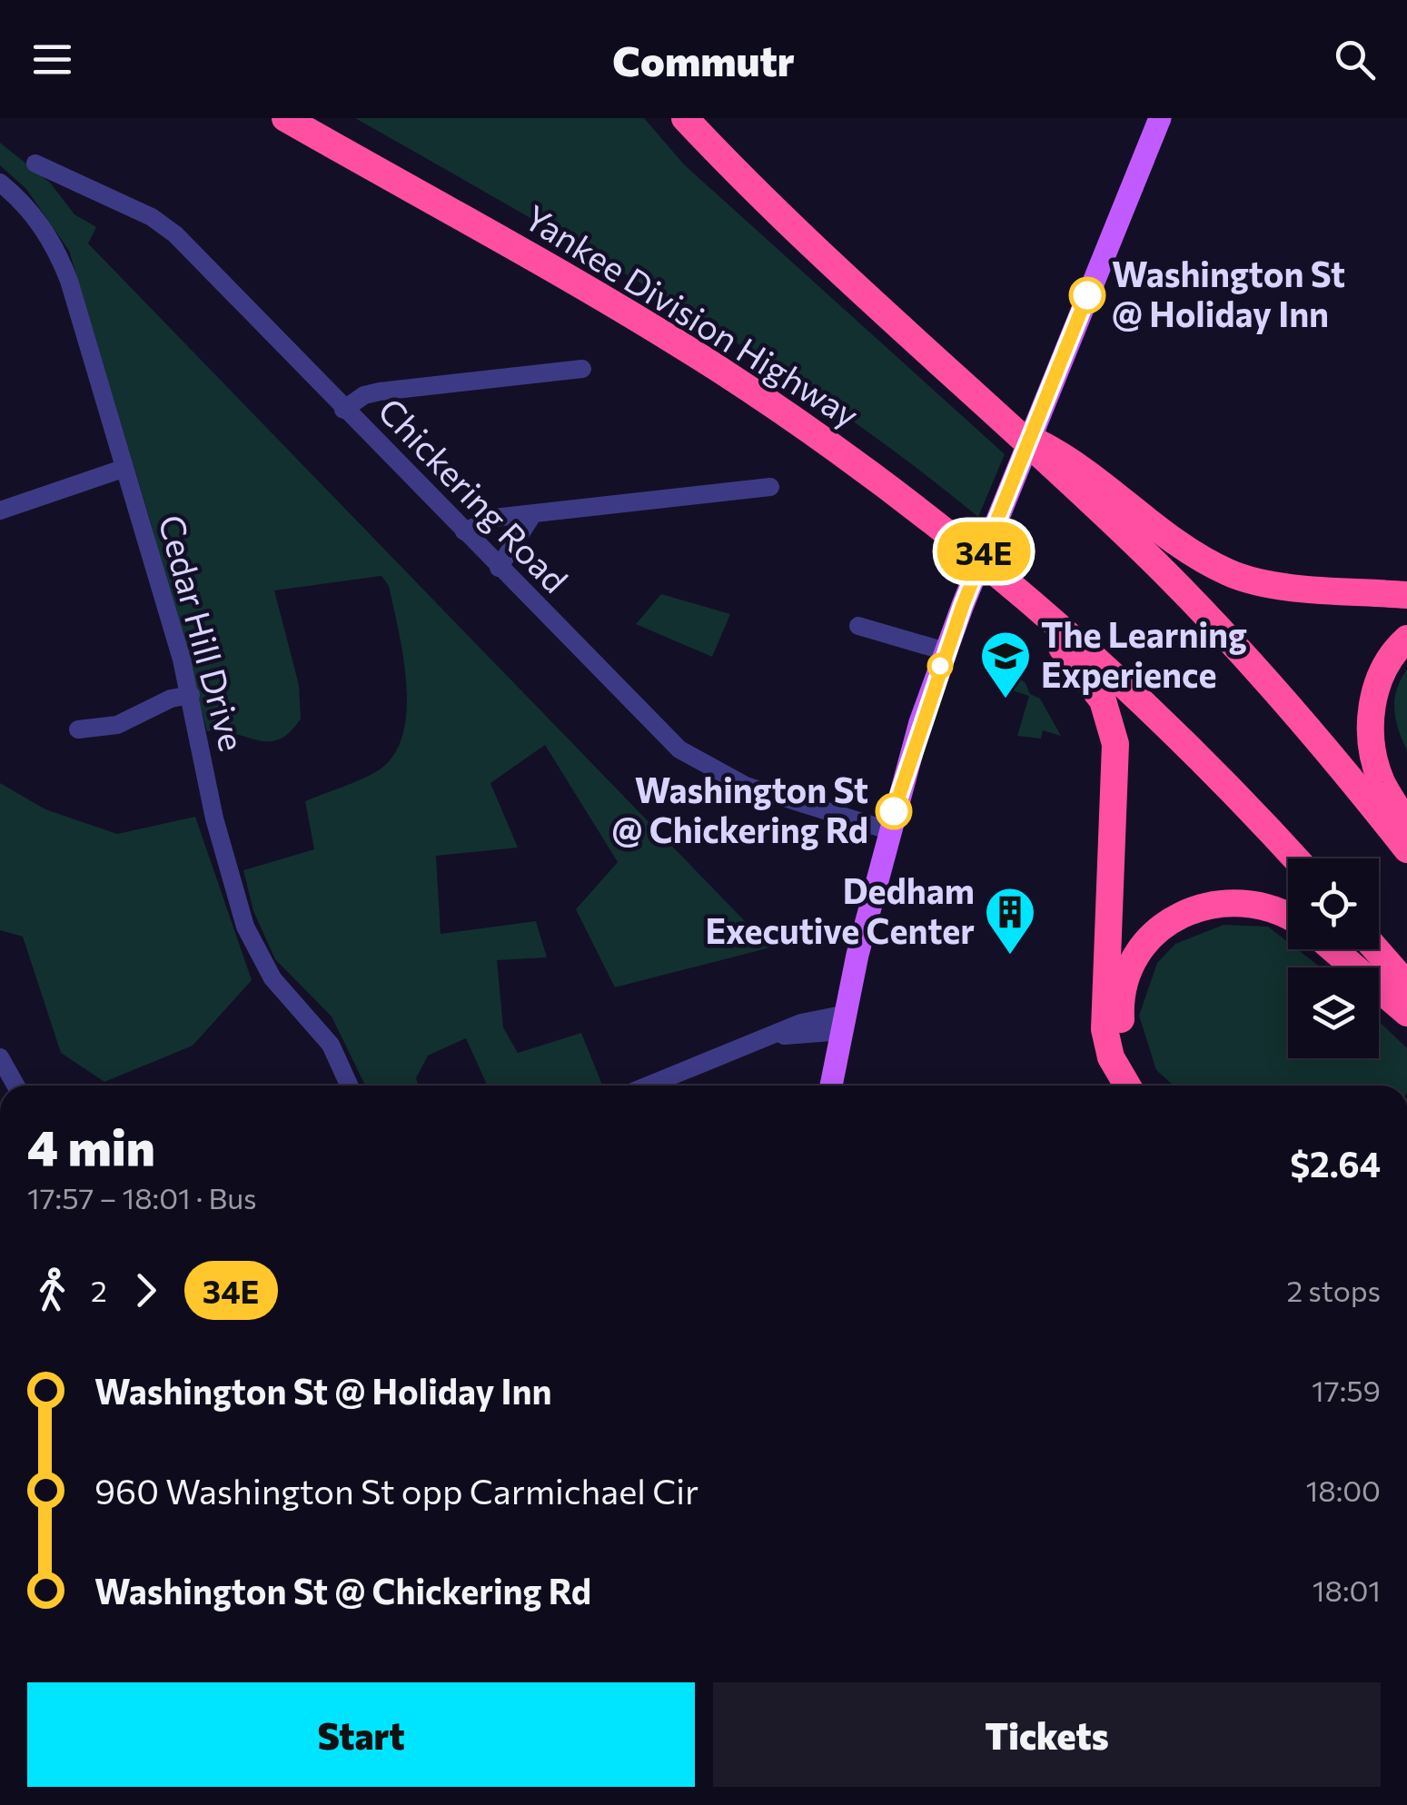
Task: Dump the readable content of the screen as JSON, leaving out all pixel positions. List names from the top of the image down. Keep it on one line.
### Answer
{"streets":{"highway":["Yankee Division Highway"],"street":["Chickering Road","Cedar Hill Drive"]},"places":{"other":["Washington St @ Holiday Inn","Washington St @ Chickering Rd"],"school or university":["The Learning Experience"],"building":["Dedham Executive Center"]},"lines":["bus line 34E"],"page":{"header":"Commutr","on_map":"34E","heading":["4 min","17:57 – 18:01 · Bus","$2.64"],"legs":["2","34E","2 stops"],"list":[{"name":"Washington St @ Holiday Inn","value":"17:59"},{"name":"960 Washington St opp Carmichael Cir","value":"18:00"},{"name":"Washington St @ Chickering Rd","value":"18:01"}],"buttons":["Start","Tickets"]}}
